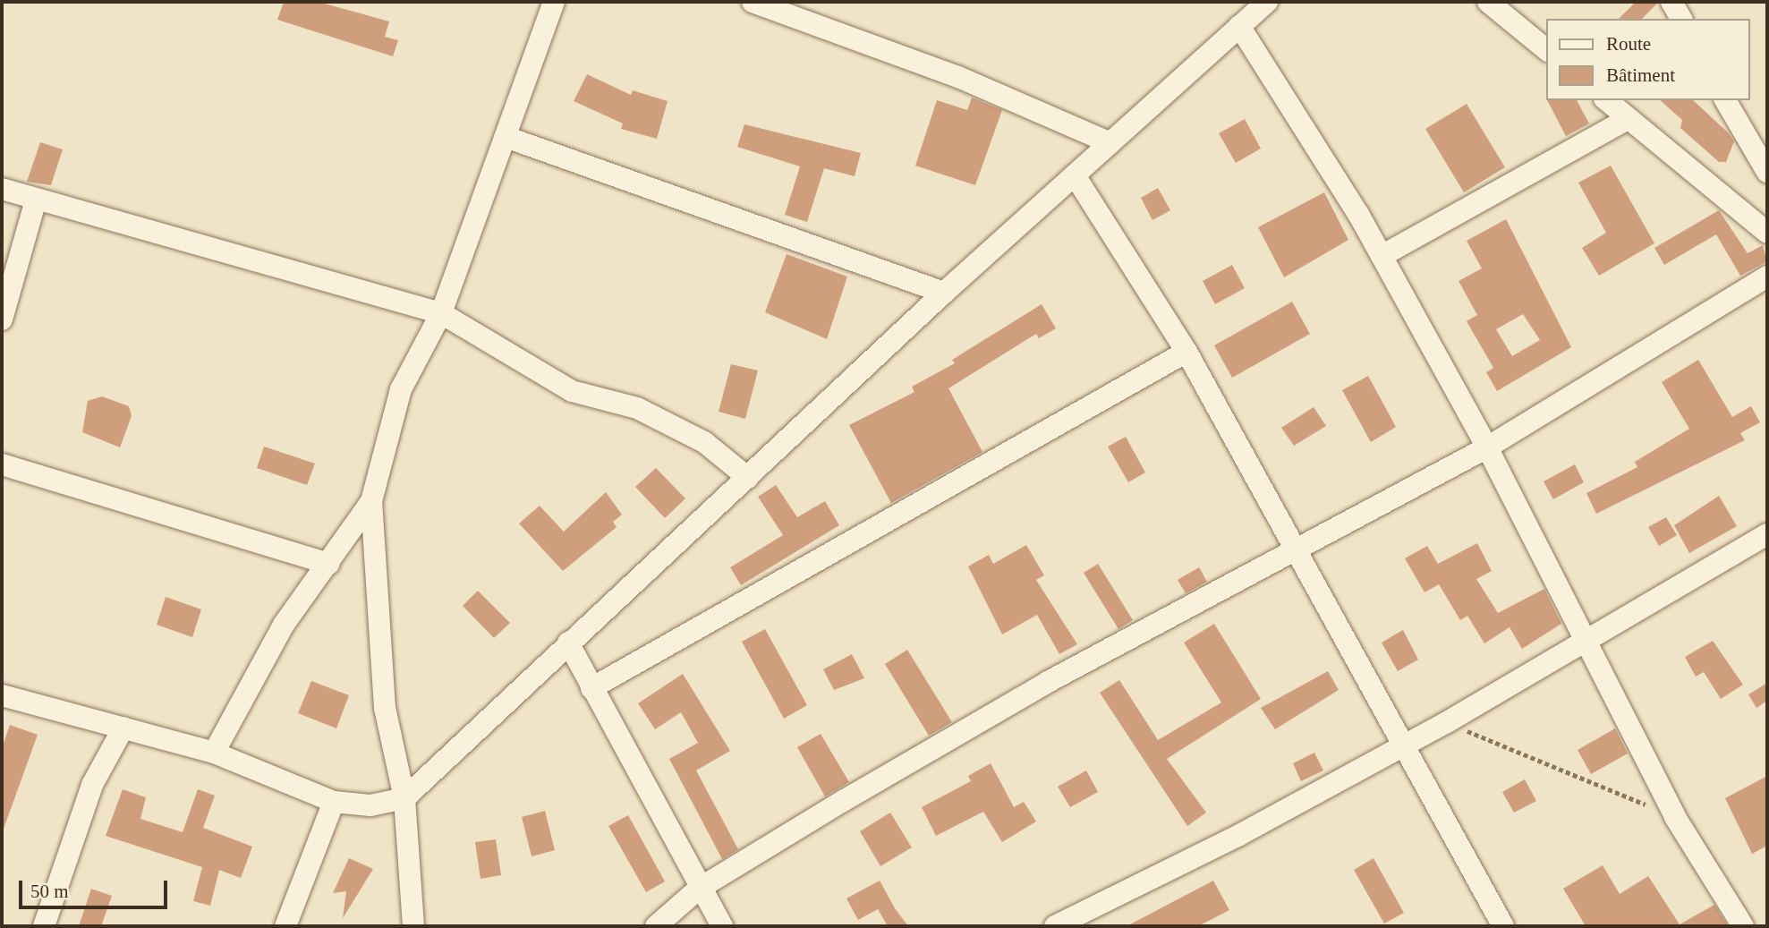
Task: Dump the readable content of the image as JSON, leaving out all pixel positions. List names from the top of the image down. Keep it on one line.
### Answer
{"legend":["Route","Bâtiment"],"scale_bar":"50 m"}
